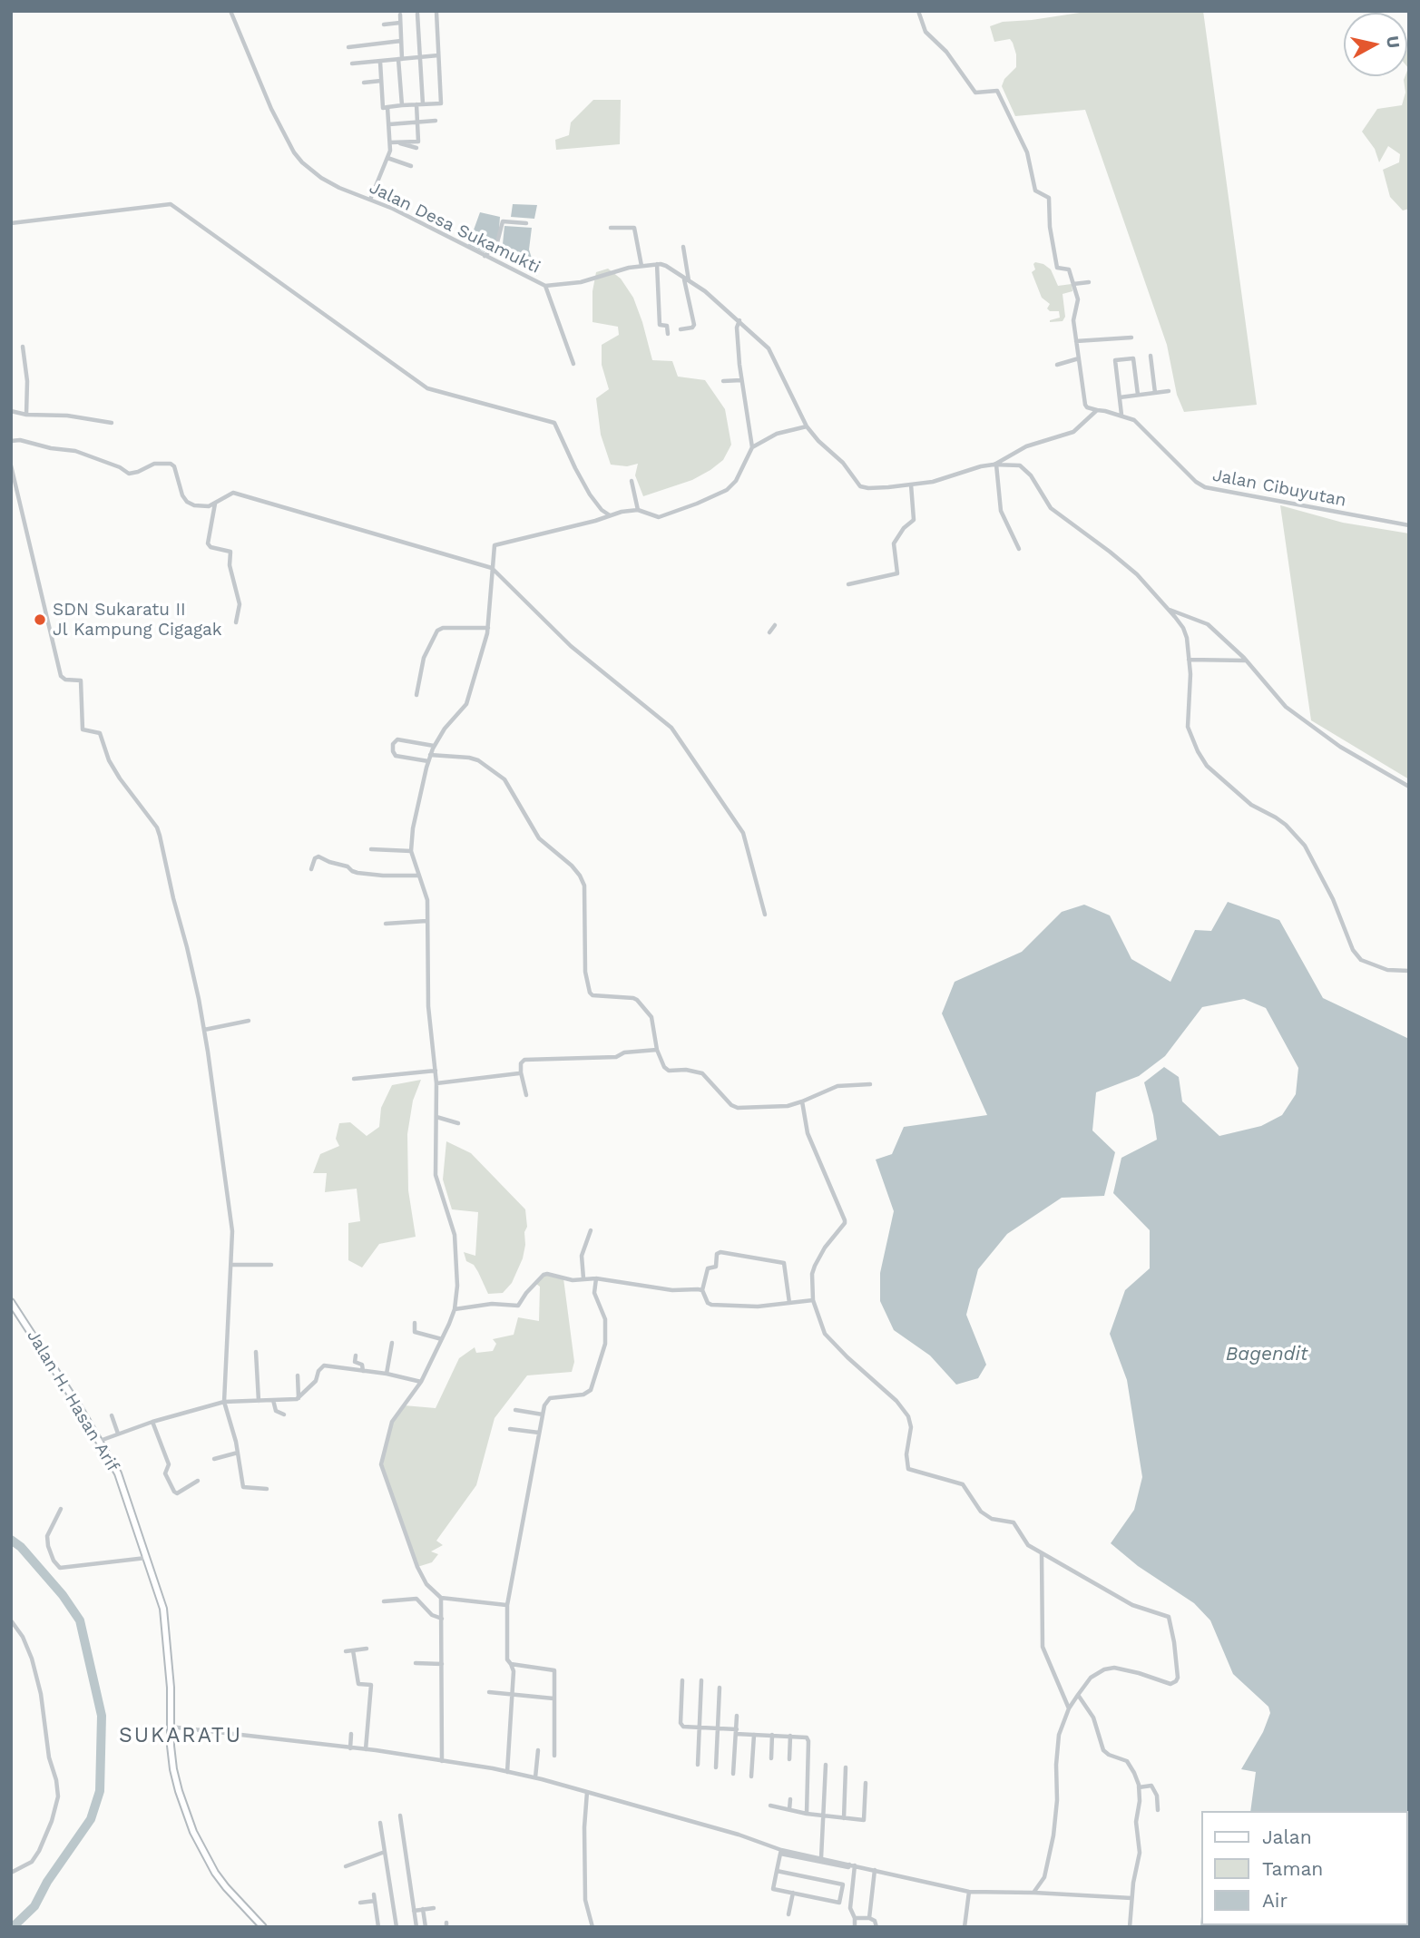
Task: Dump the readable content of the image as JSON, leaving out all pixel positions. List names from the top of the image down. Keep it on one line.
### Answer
{"streets":{"main road":["Jalan H. Hasan Arif"],"street":["Jalan Desa Sukamukti","Jalan Cibuyutan"]},"districts":["SUKARATU"],"water":["Bagendit"],"places":["SDN Sukaratu II Jl Kampung Cigagak"],"legend":["Jalan","Taman","Air"],"north":"right"}
